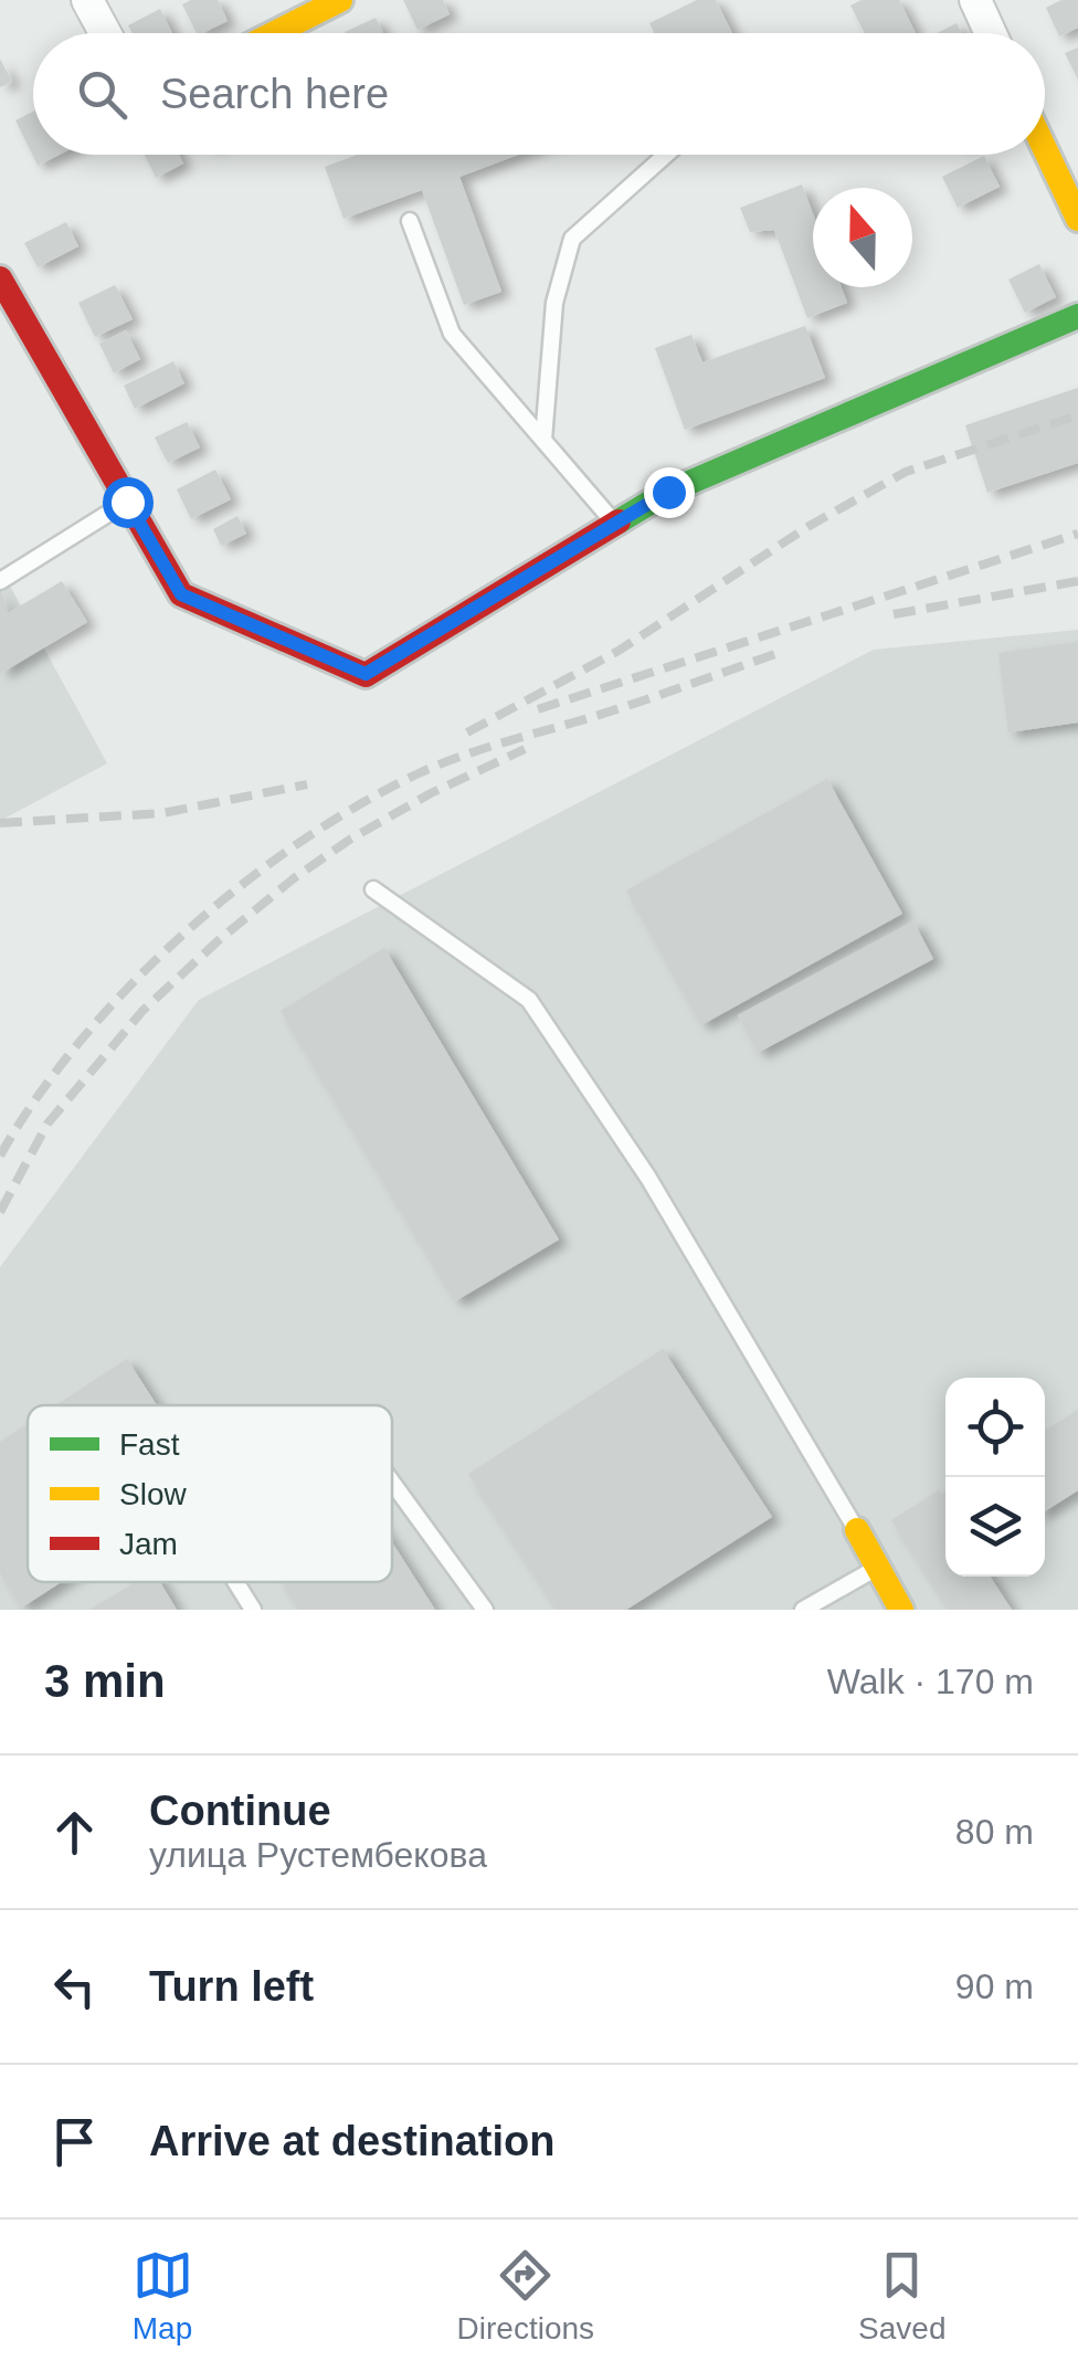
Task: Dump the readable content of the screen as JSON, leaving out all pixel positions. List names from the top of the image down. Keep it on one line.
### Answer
{"legend":["Fast","Slow","Jam"],"north":"top","page":{"search":"Search here","heading":["3 min","Walk · 170 m"],"list":[["Continue","улица Рустембекова","80 m"],["Turn left","90 m"],"Arrive at destination"],"nav":["Map","Directions","Saved"]}}
